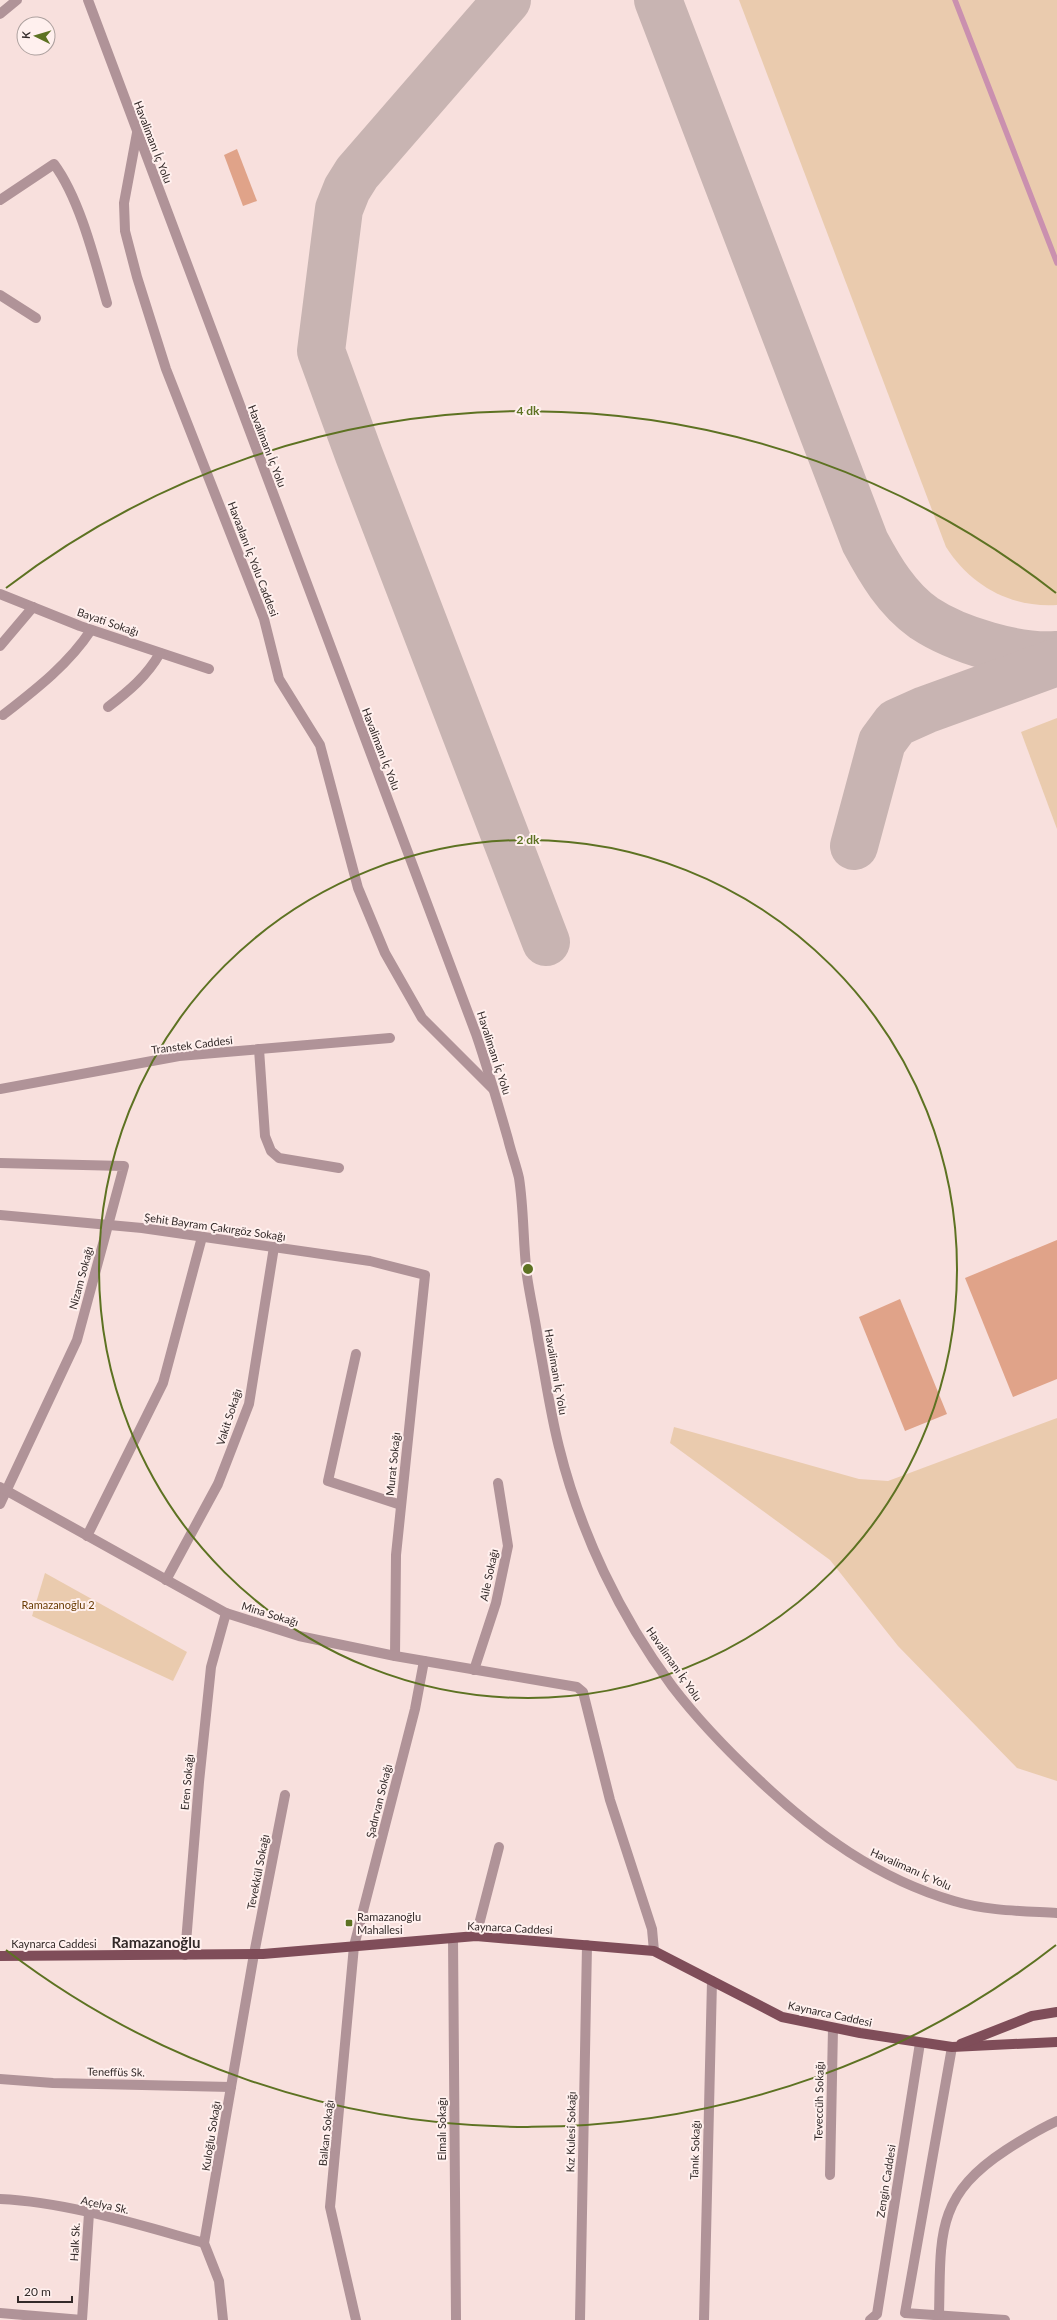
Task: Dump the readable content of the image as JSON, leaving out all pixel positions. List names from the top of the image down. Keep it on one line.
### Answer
{"streets":{"main road":["Kaynarca Caddesi"],"street":["Havalimanı İç Yolu","Havaalanı İç Yolu Caddesi","Bayati Sokağı","Transtek Caddesi","Şehit Bayram Çakırgöz Sokağı","Nizam Sokağı","Vakit Sokağı","Murat Sokağı","Aile Sokağı","Mina Sokağı","Eren Sokağı","Şadırvan Sokağı","Tevekkül Sokağı","Teneffüs Sk.","Teveccüh Sokağı","Elmalı Sokağı","Kız Kulesi Sokağı","Balkan Sokağı","Kuloğlu Sokağı","Tanık Sokağı","Zengin Caddesi","Açelya Sk.","Halk Sk."]},"crossings":[["Havalimanı İç Yolu","Havaalanı İç Yolu Caddesi"],["Şehit Bayram Çakırgöz Sokağı","Nizam Sokağı"],["Şehit Bayram Çakırgöz Sokağı","Vakit Sokağı"],["Şehit Bayram Çakırgöz Sokağı","Murat Sokağı"],["Nizam Sokağı","Mina Sokağı"],["Vakit Sokağı","Mina Sokağı"],["Murat Sokağı","Mina Sokağı"],["Aile Sokağı","Mina Sokağı"],["Mina Sokağı","Eren Sokağı"],["Mina Sokağı","Şadırvan Sokağı"],["Mina Sokağı","Kaynarca Caddesi"],["Eren Sokağı","Kaynarca Caddesi"],["Şadırvan Sokağı","Kaynarca Caddesi"],["Şadırvan Sokağı","Balkan Sokağı"],["Tevekkül Sokağı","Kaynarca Caddesi"],["Tevekkül Sokağı","Kuloğlu Sokağı"],["Kaynarca Caddesi","Teveccüh Sokağı"],["Kaynarca Caddesi","Elmalı Sokağı"],["Kaynarca Caddesi","Kız Kulesi Sokağı"],["Kaynarca Caddesi","Balkan Sokağı"],["Kaynarca Caddesi","Kuloğlu Sokağı"],["Kaynarca Caddesi","Tanık Sokağı"],["Kaynarca Caddesi","Zengin Caddesi"],["Teneffüs Sk.","Kuloğlu Sokağı"],["Kuloğlu Sokağı","Açelya Sk."],["Açelya Sk.","Halk Sk."]],"districts":["Ramazanoğlu"],"parks":["Ramazanoğlu 2"],"places":{"transit":["Ramazanoğlu Mahallesi"]},"scale_bar":"20 m","north":"left","rings":["4 dk","2 dk"]}
